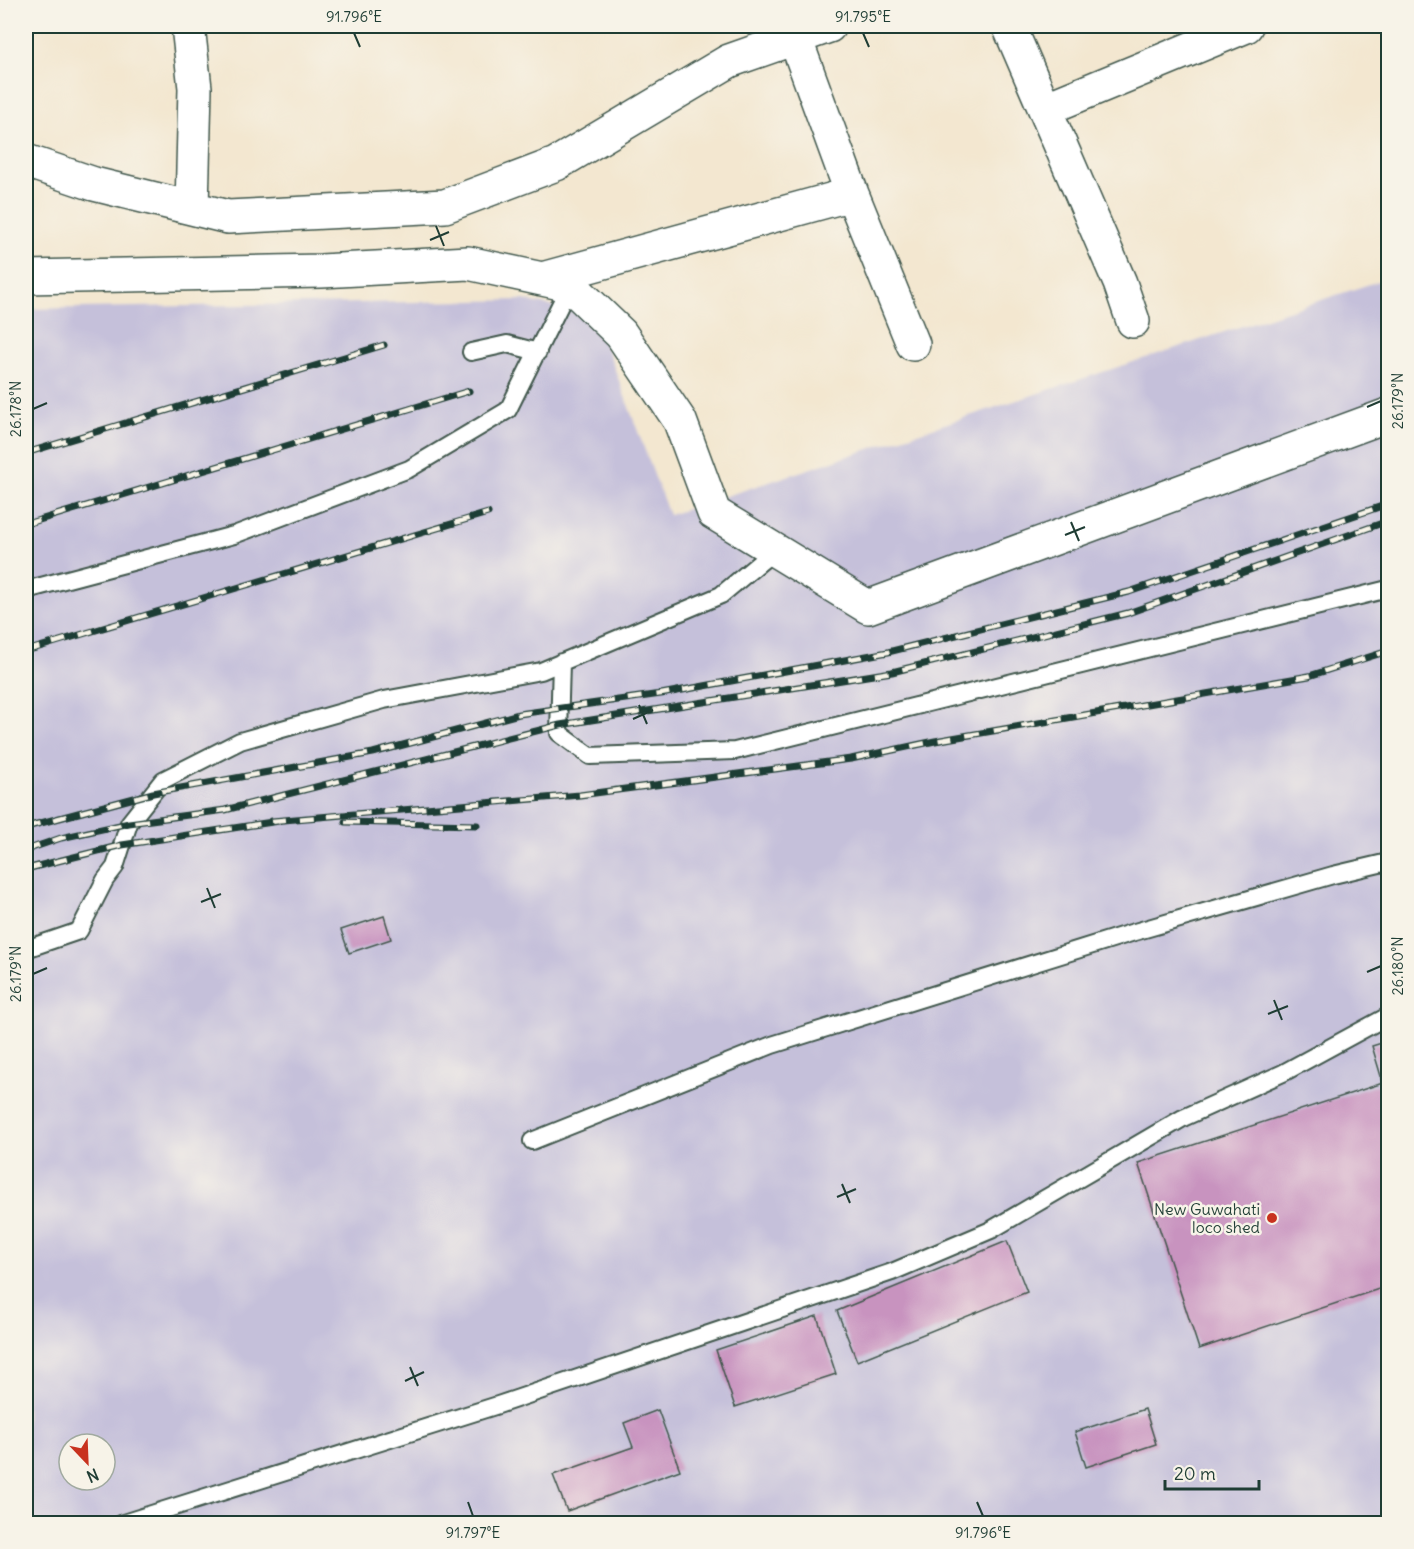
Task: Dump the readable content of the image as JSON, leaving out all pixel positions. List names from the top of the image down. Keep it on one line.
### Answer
{"places":["New Guwahati loco shed"],"scale_bar":"20 m","north":"bottom right","coordinates":["91.796°E","91.795°E","26.179°N","26.178°N","26.180°N","91.797°E"]}
